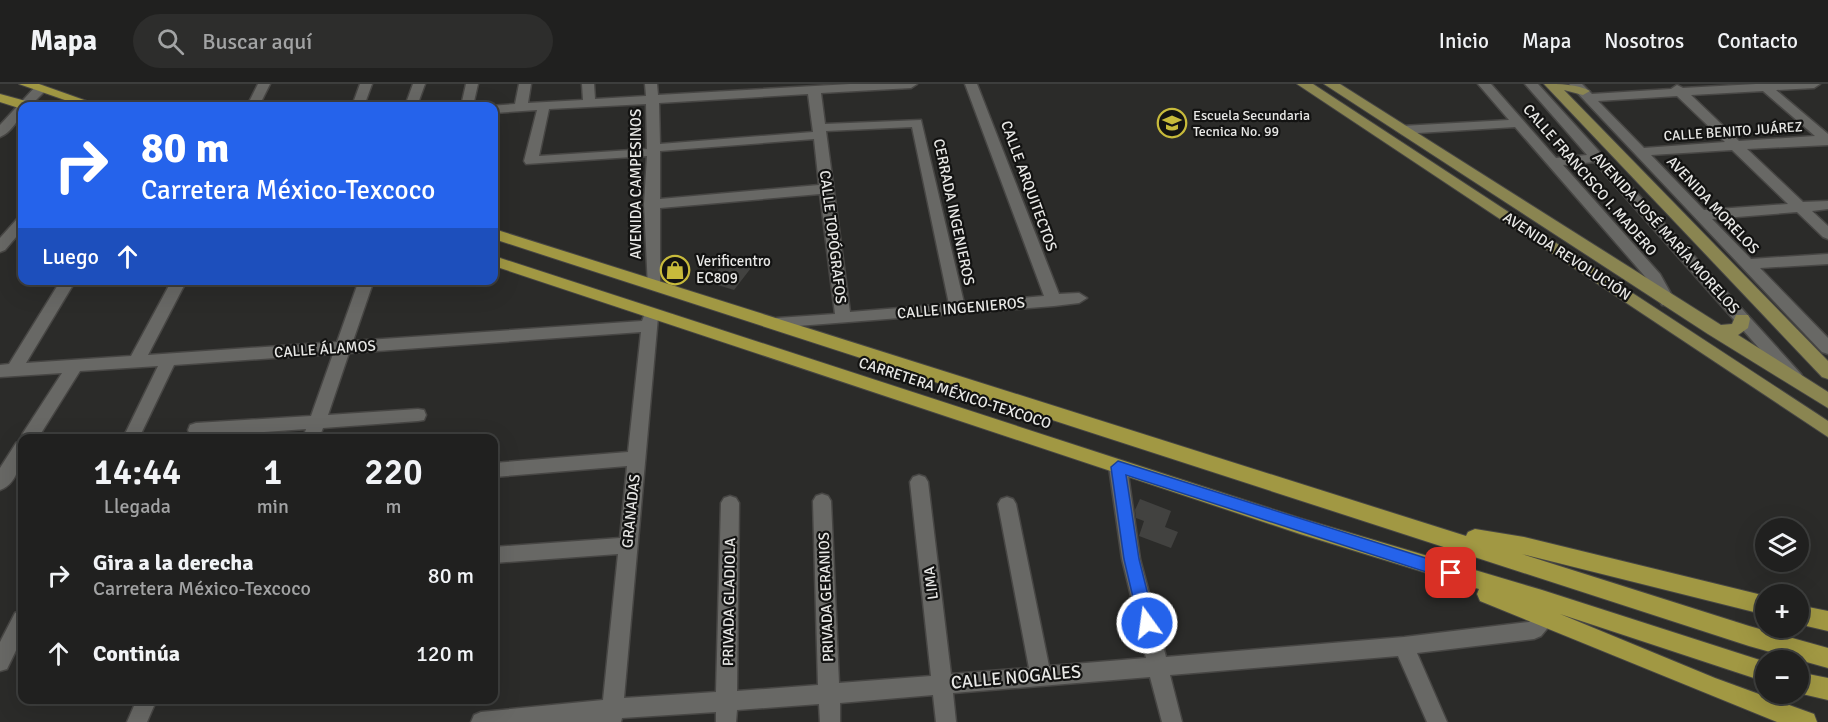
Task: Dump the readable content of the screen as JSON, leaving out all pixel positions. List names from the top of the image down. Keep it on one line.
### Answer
{"streets":{"highway":["CARRETERA MÉXICO-TEXCOCO"],"main road":["AVENIDA JOSÉ MARÍA MORELOS","AVENIDA REVOLUCIÓN"],"street":["CALLE BENITO JUÁREZ","CALLE FRANCISCO I. MADERO","AVENIDA CAMPESINOS","CALLE ARQUITECTOS","AVENIDA MORELOS","CERRADA INGENIEROS","CALLE TOPÓGRAFOS","CALLE INGENIEROS","CALLE ÁLAMOS","GRANADAS","LIMA","PRIVADA GERANIOS","PRIVADA GLADIOLA","CALLE NOGALES"]},"crossings":[["CALLE BENITO JUÁREZ","AVENIDA MORELOS"],["CALLE FRANCISCO I. MADERO","AVENIDA REVOLUCIÓN"],["AVENIDA CAMPESINOS","CARRETERA MÉXICO-TEXCOCO"],["CALLE ARQUITECTOS","CALLE INGENIEROS"],["CERRADA INGENIEROS","CALLE TOPÓGRAFOS"],["CERRADA INGENIEROS","CALLE INGENIEROS"],["AVENIDA JOSÉ MARÍA MORELOS","AVENIDA REVOLUCIÓN"],["CALLE TOPÓGRAFOS","CALLE INGENIEROS"],["CALLE TOPÓGRAFOS","CARRETERA MÉXICO-TEXCOCO"],["CALLE ÁLAMOS","CARRETERA MÉXICO-TEXCOCO"],["CALLE ÁLAMOS","GRANADAS"],["CARRETERA MÉXICO-TEXCOCO","GRANADAS"],["GRANADAS","CALLE NOGALES"],["LIMA","CALLE NOGALES"],["PRIVADA GERANIOS","CALLE NOGALES"],["PRIVADA GLADIOLA","CALLE NOGALES"]],"places":{"school or university":["Escuela Secundaria Tecnica No. 99"],"shop":["Verificentro EC809"]},"page":{"header":"Mapa","search":"Buscar aquí","nav":["Inicio","Mapa","Nosotros","Contacto"],"turn":["80 m","Carretera México-Texcoco"],"then":"Luego","eta":["14:44","Llegada","1","min","220","m"],"map_buttons":["+","−"],"list":[{"name":"Gira a la derecha","note":"Carretera México-Texcoco","value":"80 m"},{"name":"Continúa","value":"120 m"}]}}
